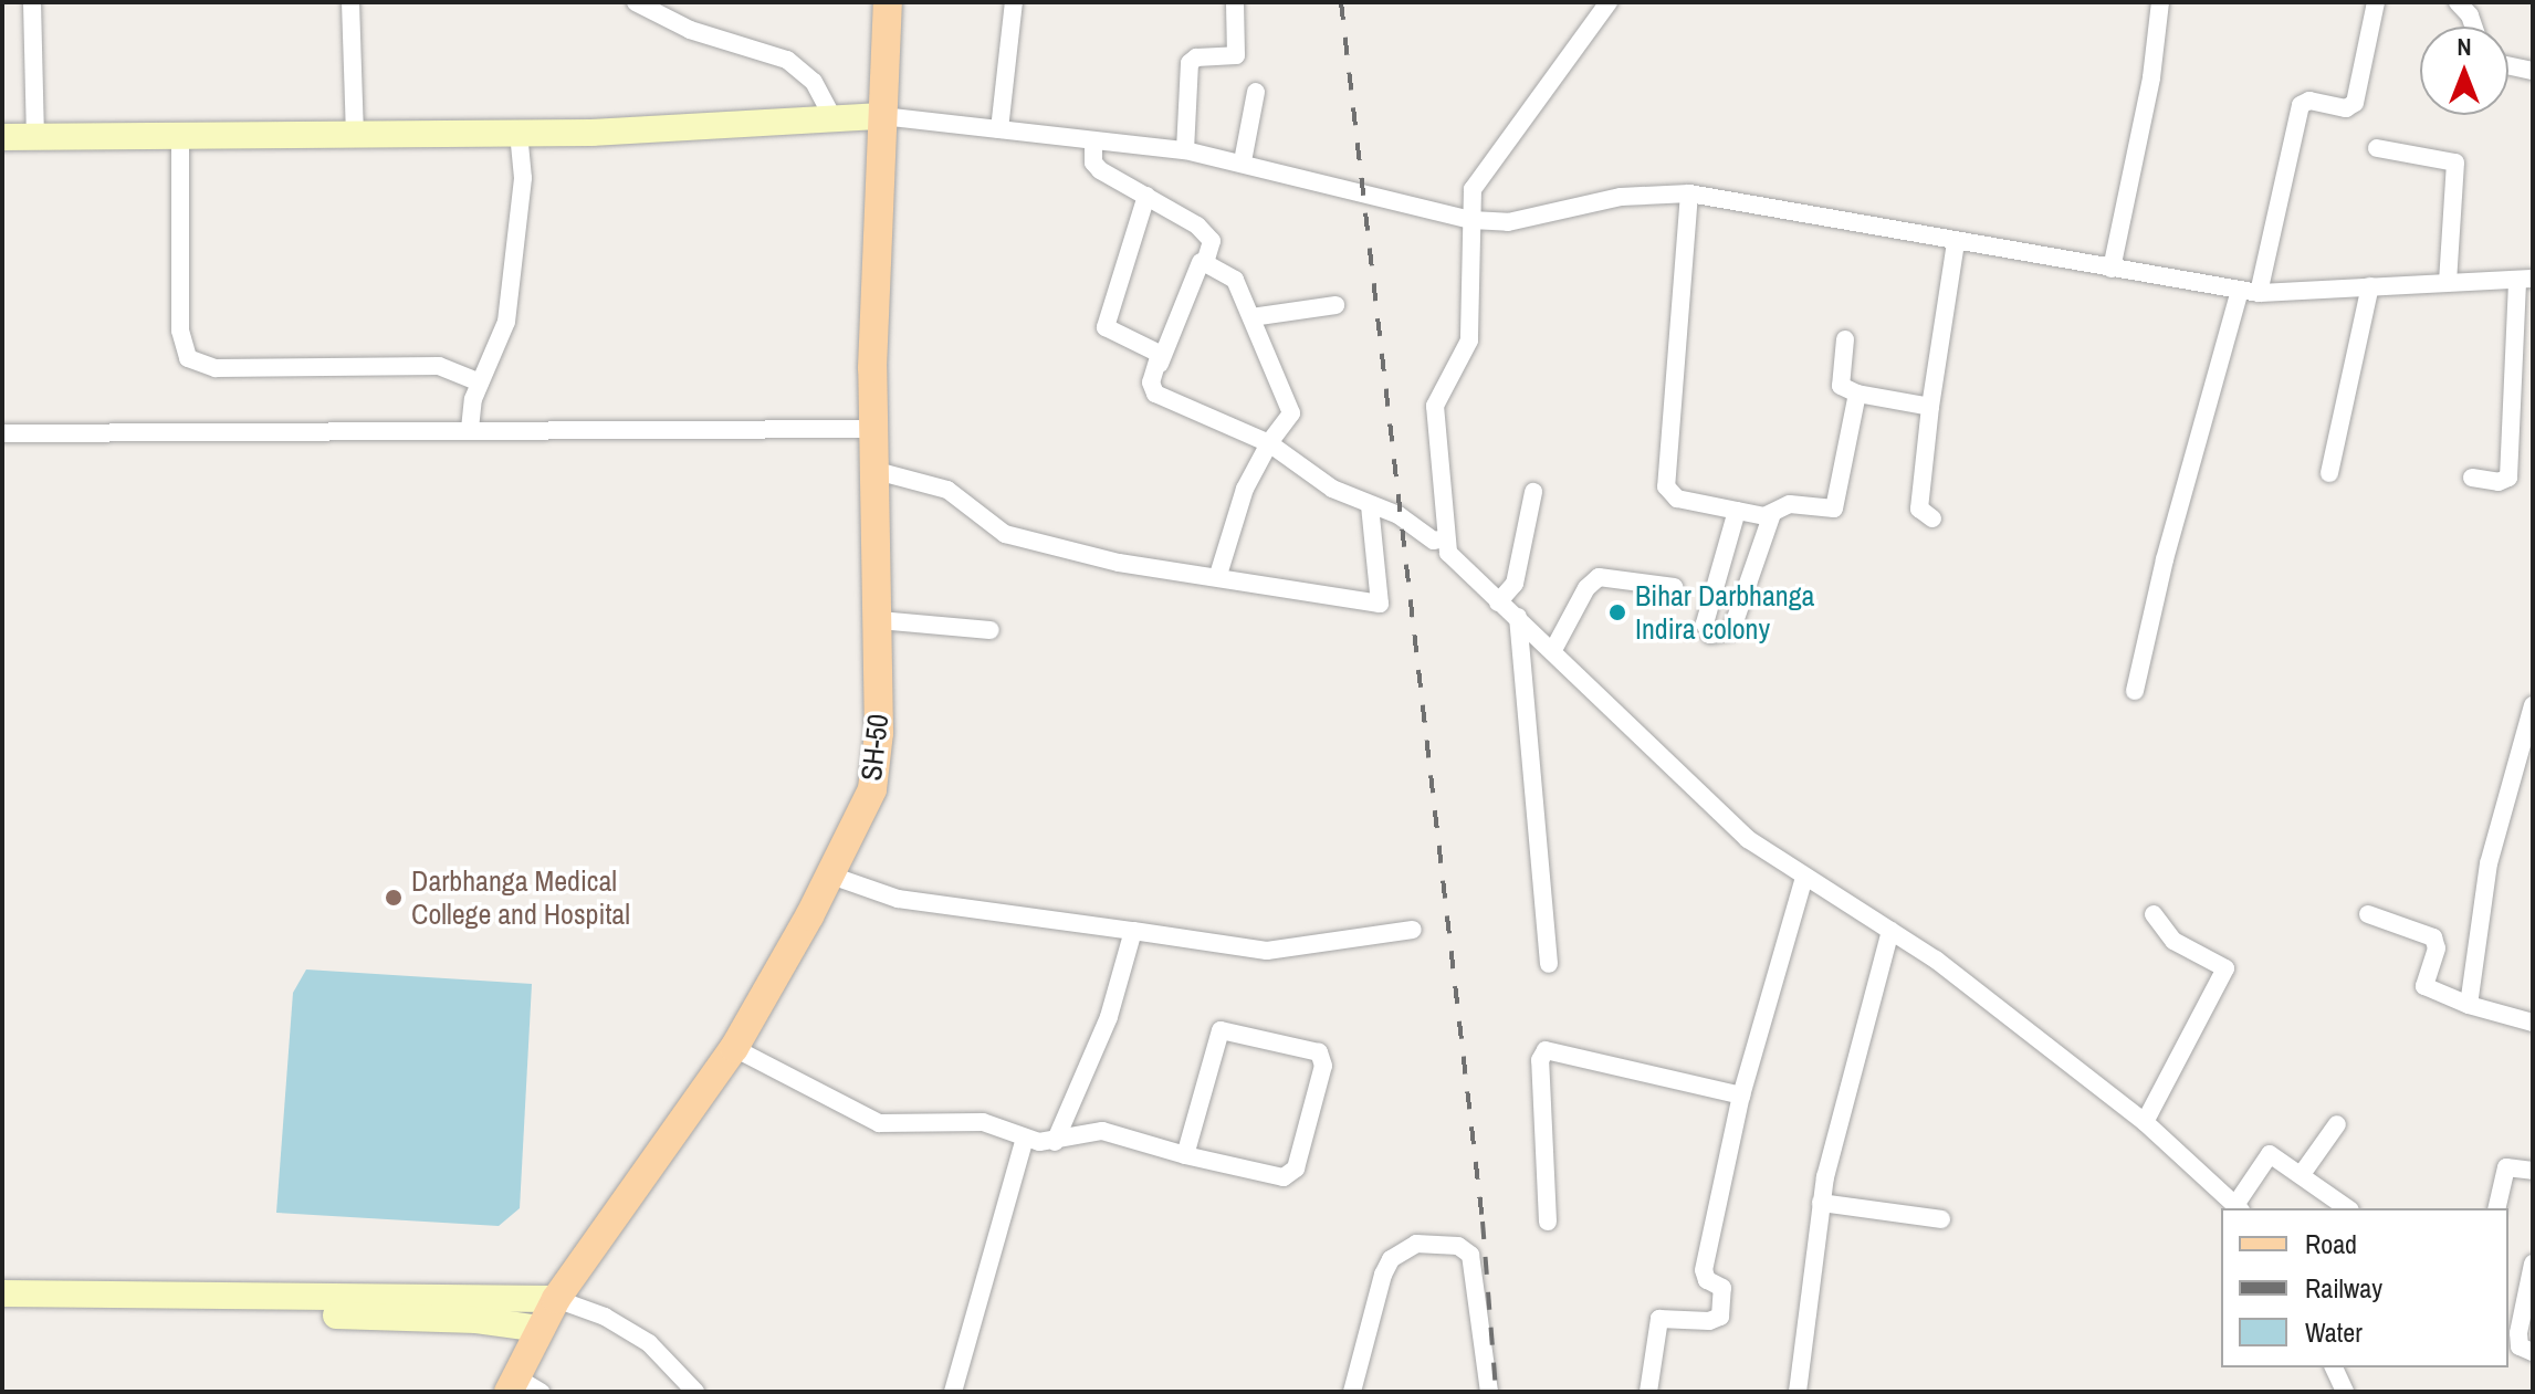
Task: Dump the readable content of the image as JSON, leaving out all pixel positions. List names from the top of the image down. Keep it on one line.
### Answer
{"streets":{"main road":["SH-50"]},"places":["Bihar Darbhanga Indira colony","Darbhanga Medical College and Hospital"],"legend":["Road","Railway","Water"],"north":"top"}
